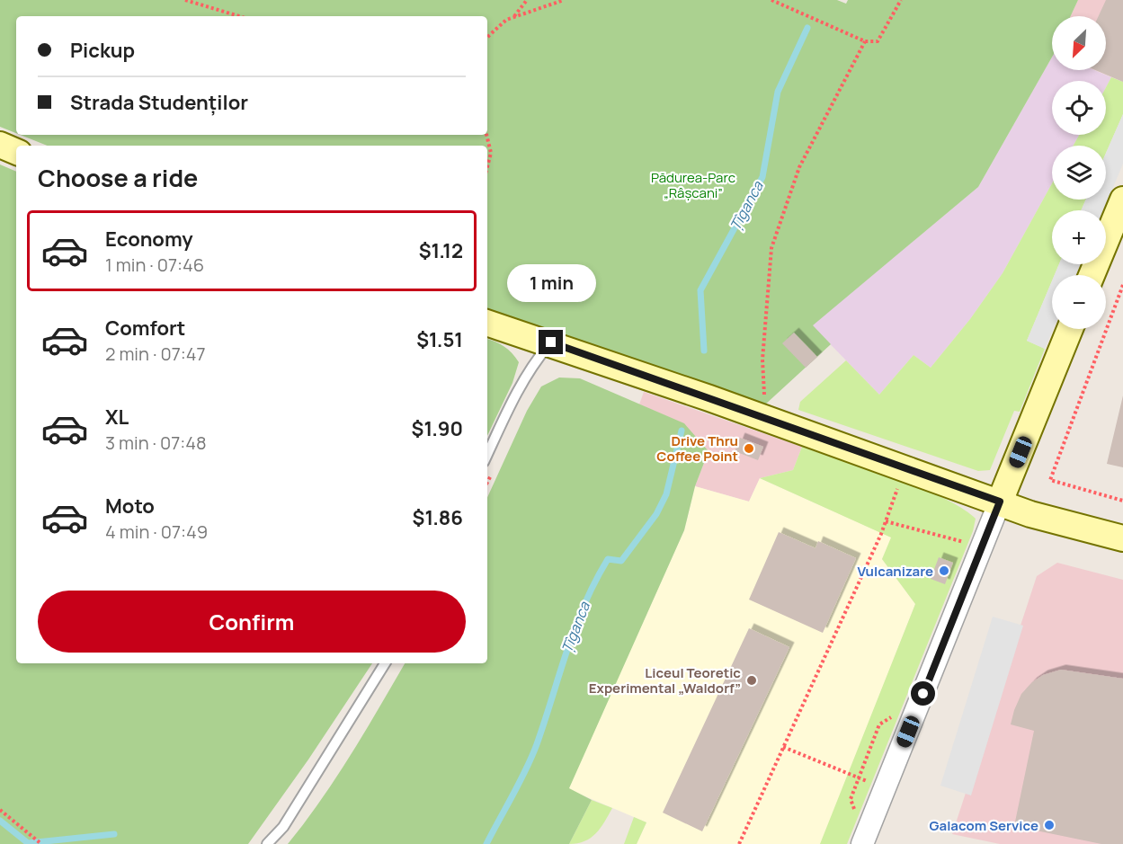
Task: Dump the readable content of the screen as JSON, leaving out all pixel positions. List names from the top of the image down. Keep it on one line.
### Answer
{"water":["Țîganca"],"parks":["Pădurea-Parc „Râșcani”"],"places":["Drive Thru Coffee Point","Vulcanizare","Liceul Teoretic Experimental „Waldorf”","Galacom Service"],"north":"bottom left","page":{"map_buttons":["+","−"],"banner":["Pickup","Strada Studenților"],"heading":"Choose a ride","list":[{"name":"Economy","note":"1 min · 07:46","value":"$1.12"},{"name":"Comfort","note":"2 min · 07:47","value":"$1.51"},{"name":"XL","note":"3 min · 07:48","value":"$1.90"},{"name":"Moto","note":"4 min · 07:49","value":"$1.86"}],"bubble":"1 min","buttons":"Confirm"}}
